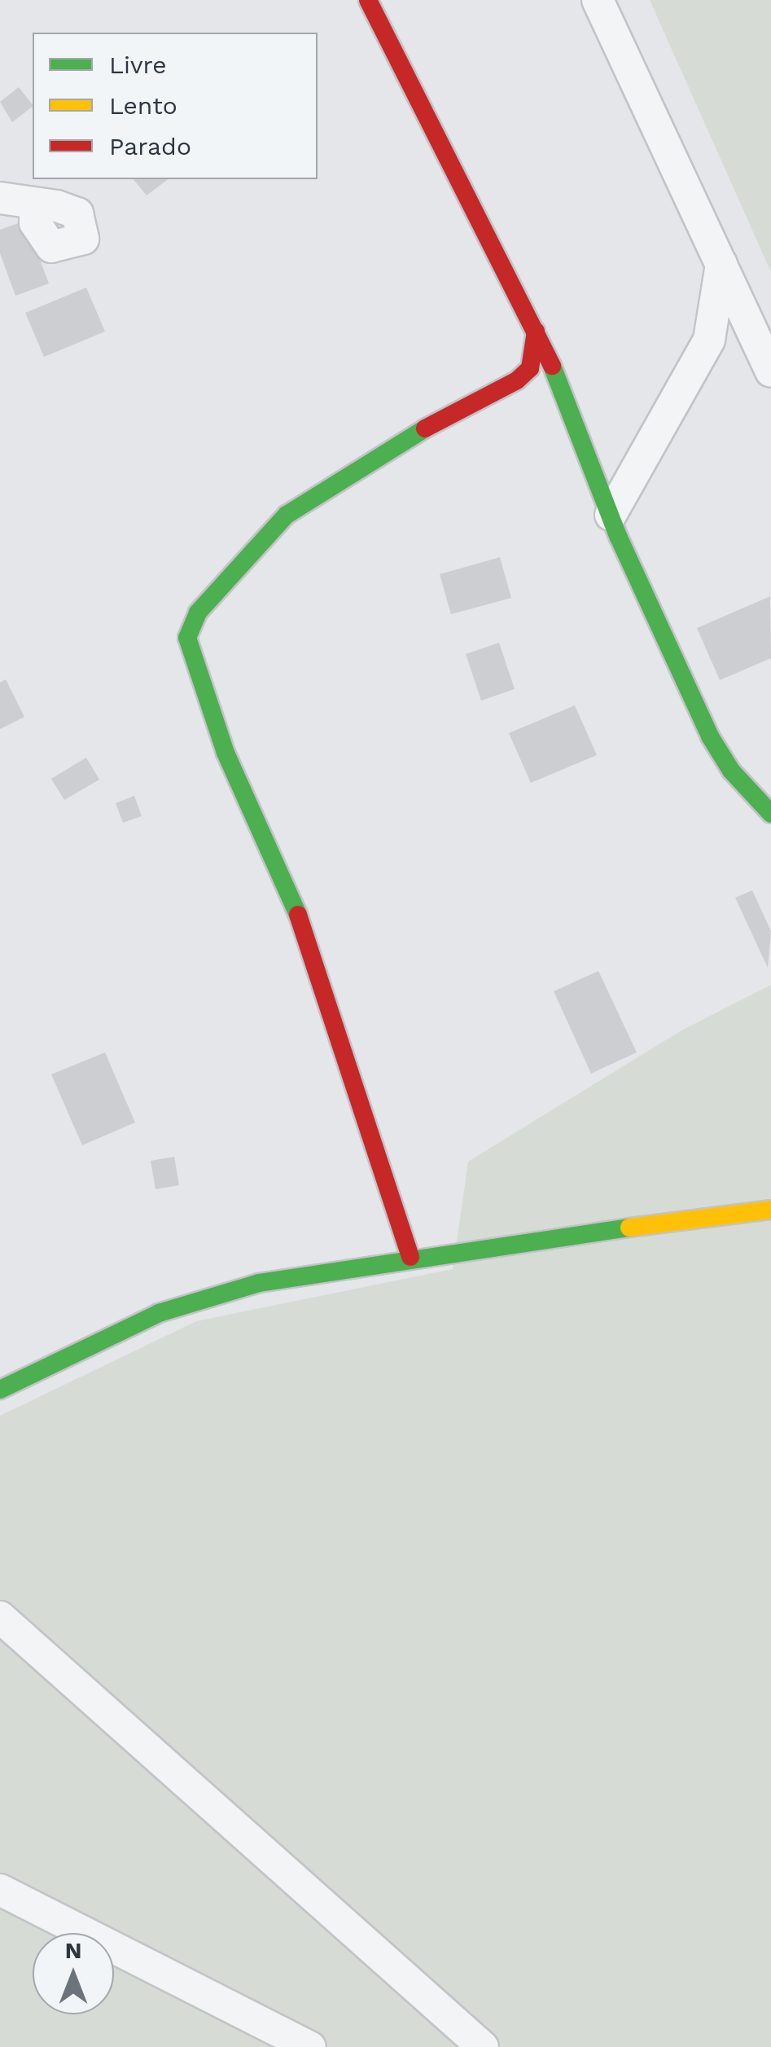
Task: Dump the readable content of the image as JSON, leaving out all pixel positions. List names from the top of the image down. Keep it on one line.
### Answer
{"legend":["Livre","Lento","Parado"],"north":"top"}
